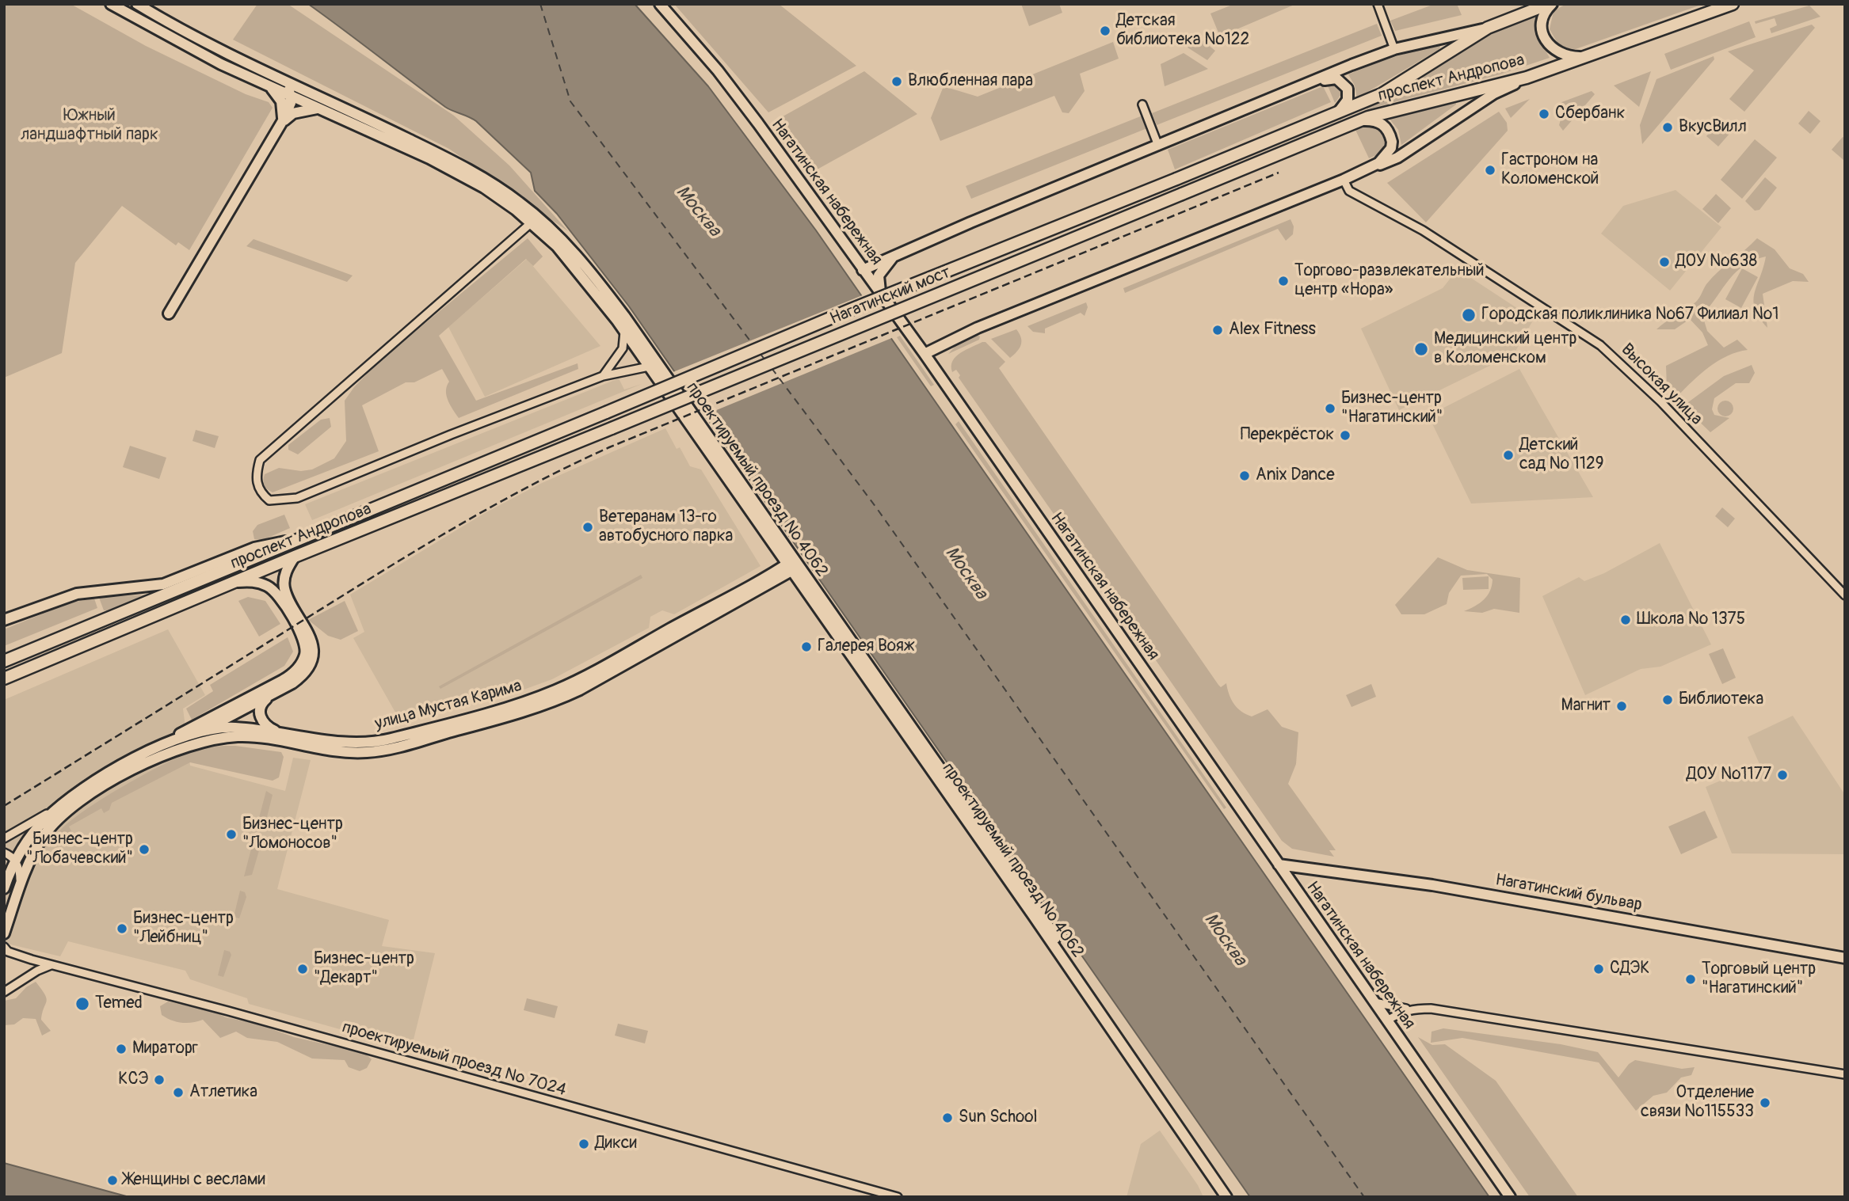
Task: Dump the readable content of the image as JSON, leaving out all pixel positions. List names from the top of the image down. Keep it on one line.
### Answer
{"streets":{"main road":["проспект Андропова","Нагатинская набережная","Нагатинский мост","проектируемый проезд № 4062","улица Мустая Карима","Нагатинский бульвар"],"street":["Высокая улица","проектируемый проезд № 7024"]},"crossings":[["проспект Андропова","Нагатинский мост"],["Нагатинская набережная","Нагатинский бульвар"],["проектируемый проезд № 4062","улица Мустая Карима"]],"water":["Москва"],"parks":["Южный ландшафтный парк"],"places":["Детская библиотека №122","Влюбленная пара","Сбербанк","ВкусВилл","Гастроном на Коломенской","ДОУ №638","Торгово-развлекательный центр «Нора»","Городская поликлиника №67 Филиал №1","Alex Fitness","Медицинский центр в Коломенском","Бизнес-центр \"Нагатинский\"","Перекрёсток","Детский сад № 1129","Anix Dance","Ветеранам 13-го автобусного парка","Школа № 1375","Галерея Вояж","Библиотека","Магнит","ДОУ №1177","Бизнес-центр \"Ломоносов\"","Бизнес-центр \"Лобачевский\"","Бизнес-центр \"Лейбниц\"","Бизнес-центр \"Декарт\"","СДЭК","Торговый центр \"Нагатинский\"","Temed","Мираторг","КСЭ","Атлетика","Отделение связи №115533","Sun School","Дикси","Женщины с веслами"]}
